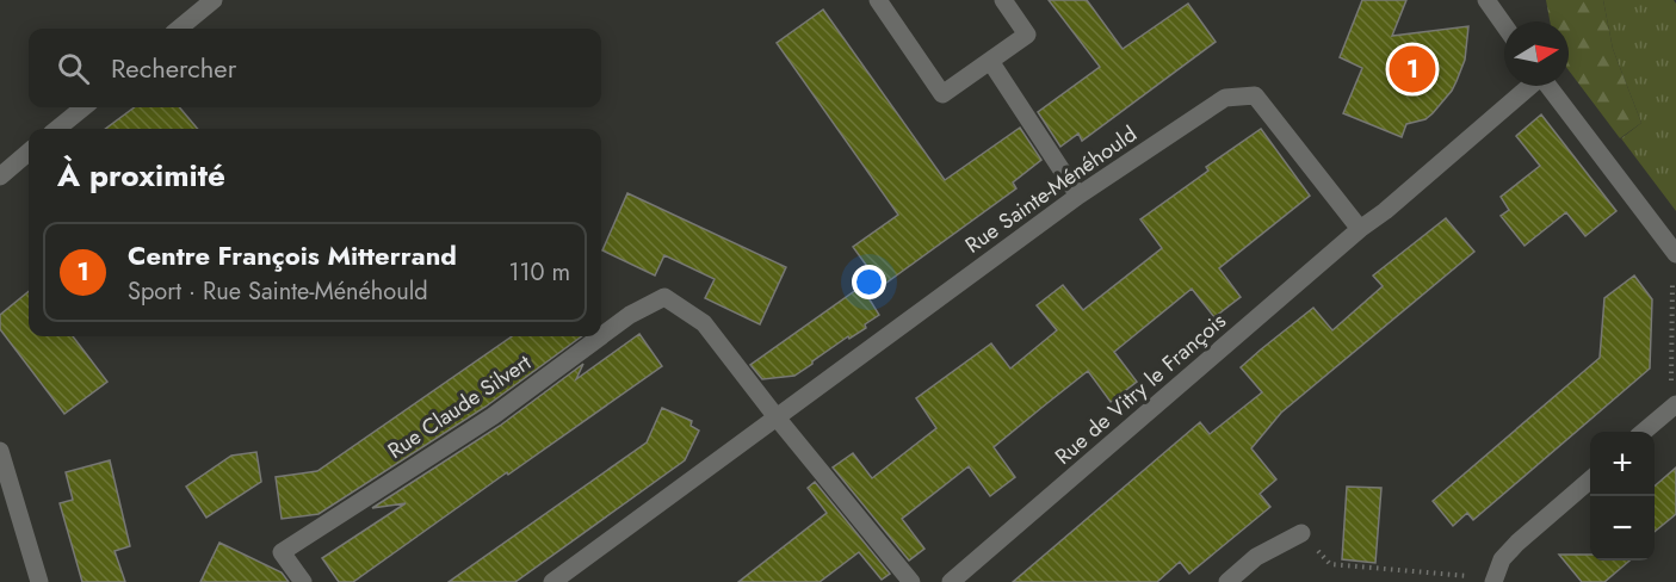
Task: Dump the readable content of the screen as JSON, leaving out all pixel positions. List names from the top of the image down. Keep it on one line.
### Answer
{"streets":{"street":["Rue Sainte-Ménéhould","Rue de Vitry le François","Rue Claude Silvert"]},"crossings":[["Rue Sainte-Ménéhould","Rue de Vitry le François"],["Rue Sainte-Ménéhould","Rue Claude Silvert"]],"north":"right","page":{"search":"Rechercher","pins":"1","heading":"À proximité","list":[{"mark":"1","name":"Centre François Mitterrand","note":"Sport · Rue Sainte-Ménéhould","value":"110 m"}],"map_buttons":["+","−"]}}
